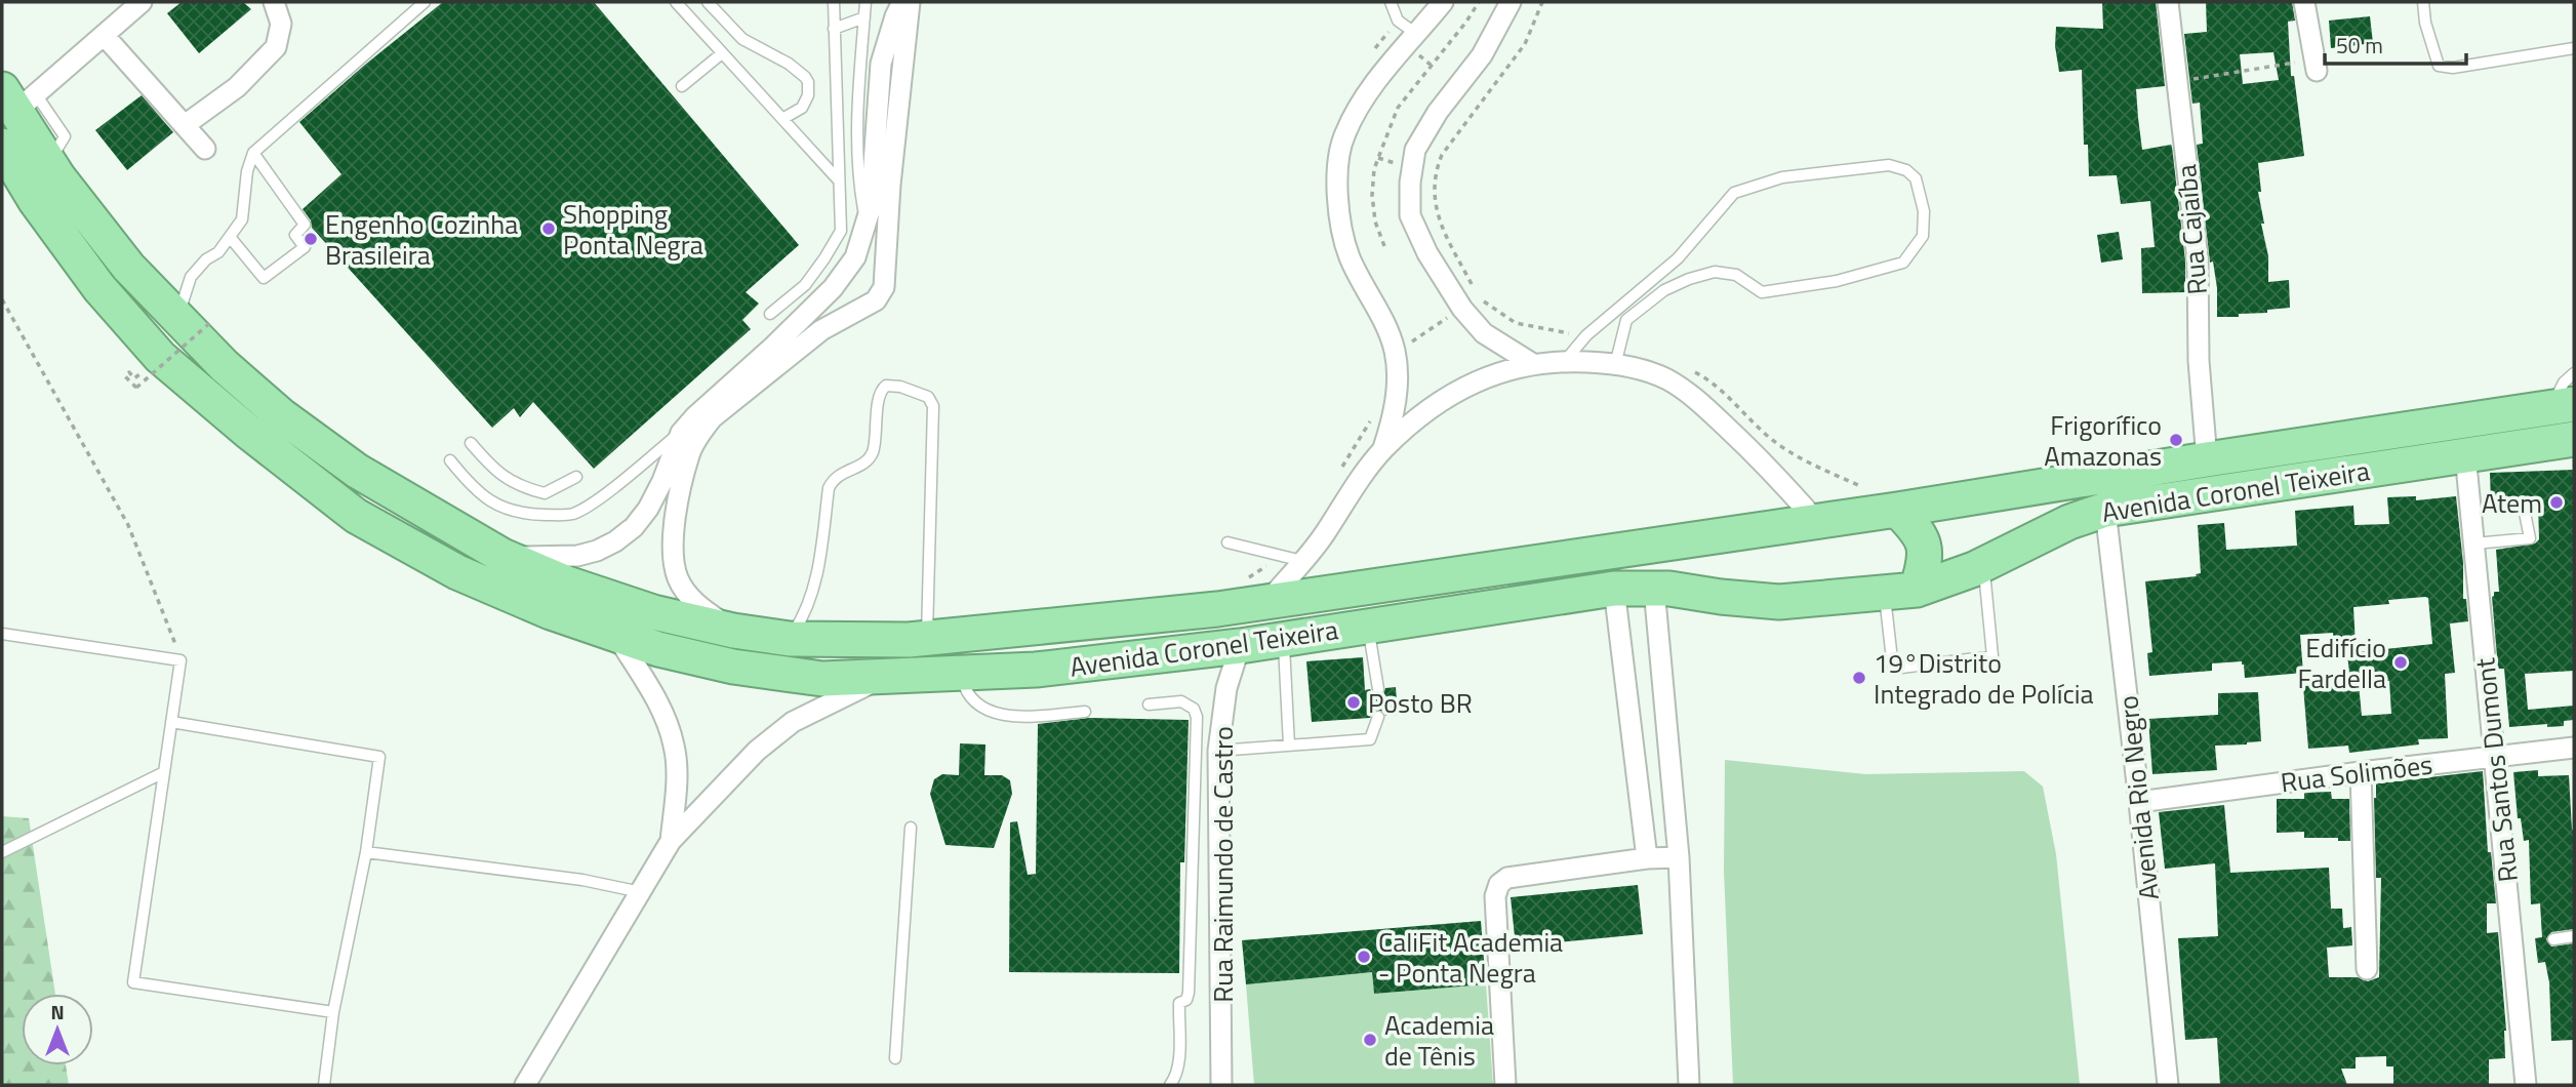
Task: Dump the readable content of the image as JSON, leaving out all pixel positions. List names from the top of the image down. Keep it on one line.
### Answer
{"streets":{"highway":["Avenida Coronel Teixeira"],"street":["Rua Cajaíba","Rua Santos Dumont","Rua Solimões","Avenida Rio Negro","Rua Raimundo de Castro"]},"crossings":[["Rua Cajaíba","Avenida Coronel Teixeira"],["Avenida Coronel Teixeira","Rua Santos Dumont"],["Avenida Coronel Teixeira","Avenida Rio Negro"],["Avenida Coronel Teixeira","Rua Raimundo de Castro"],["Rua Santos Dumont","Rua Solimões"],["Rua Solimões","Avenida Rio Negro"]],"places":["Shopping Ponta Negra","Engenho Cozinha Brasileira","Frigorífico Amazonas","Atem","Edifício Fardella","19°Distrito Integrado de Polícia","Posto BR","CaliFit Academia - Ponta Negra","Academia de Tênis"],"scale_bar":"50 m","north":"top"}
